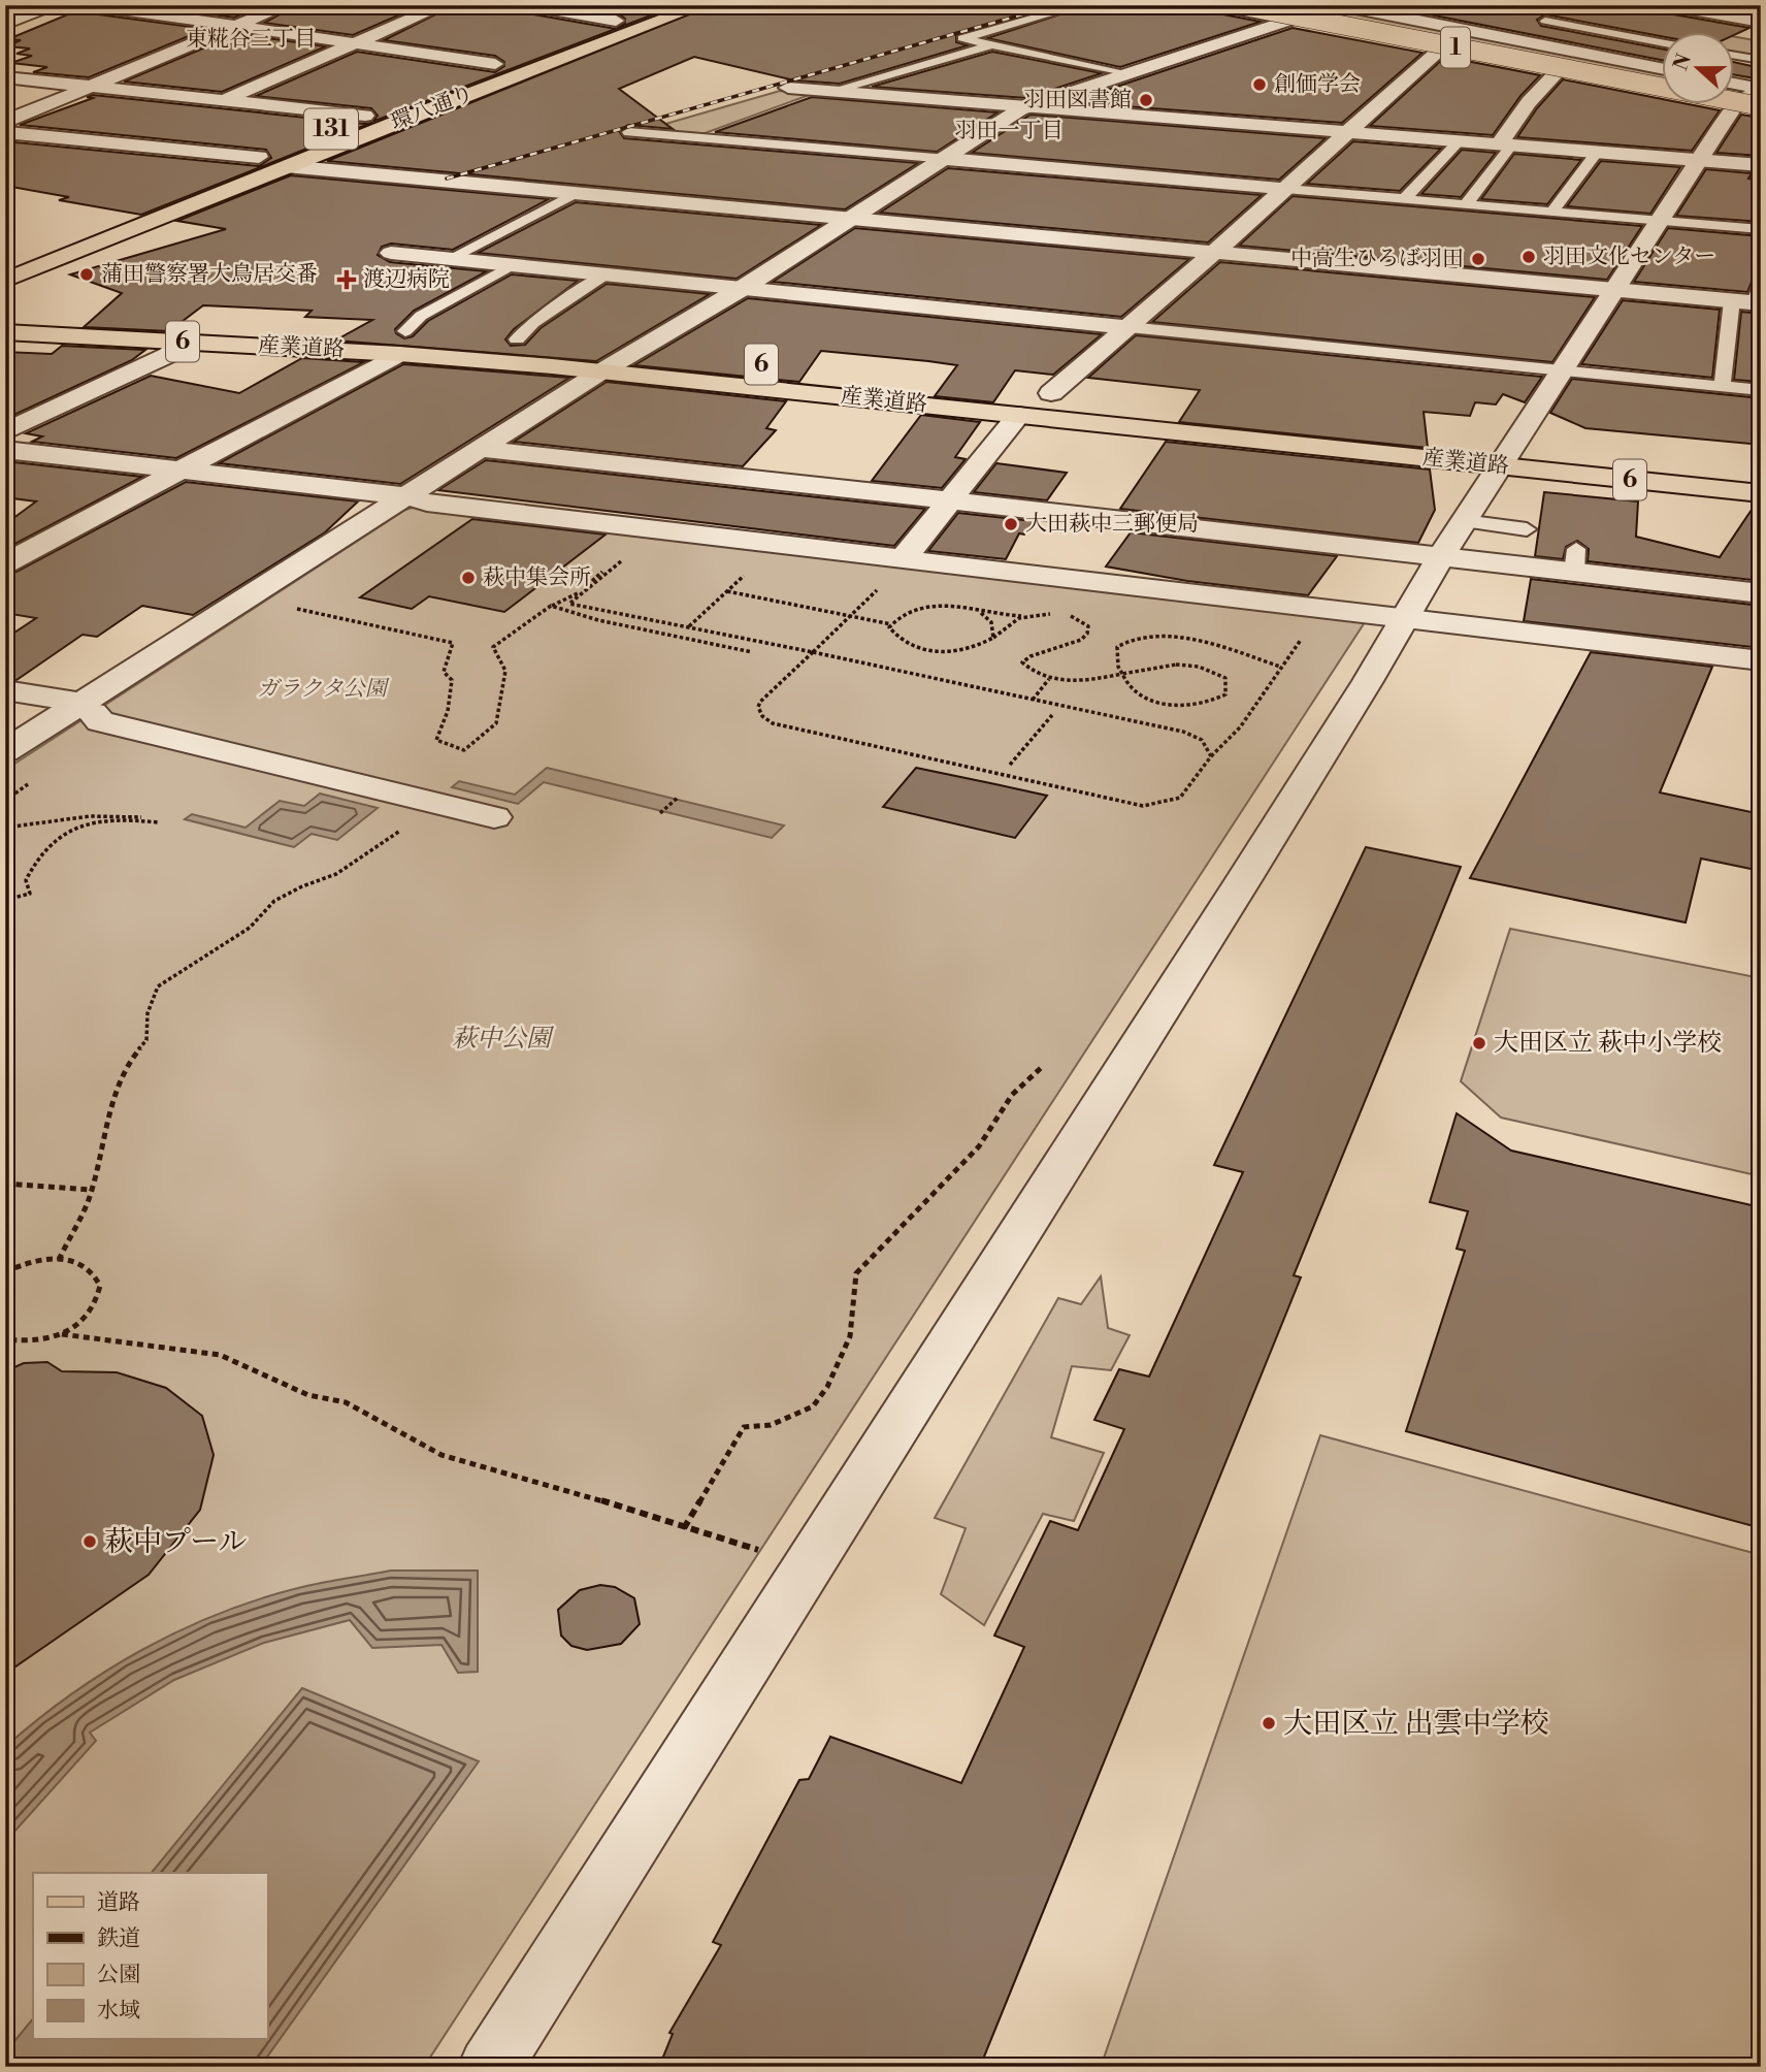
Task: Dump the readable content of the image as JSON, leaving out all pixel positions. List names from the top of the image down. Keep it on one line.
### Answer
{"streets":{"main road":["1","環八通り","131","6","産業道路"]},"districts":["東糀谷三丁目","羽田一丁目"],"parks":["ガラクタ公園","萩中公園"],"places":{"other":["創価学会","羽田図書館","羽田文化センター","中高生ひろば羽田","蒲田警察署大鳥居交番","大田萩中三郵便局","萩中集会所","大田区立 萩中小学校","萩中プール","大田区立 出雲中学校"],"health":["渡辺病院"]},"legend":["道路","鉄道","公園","水域"],"north":"left"}
